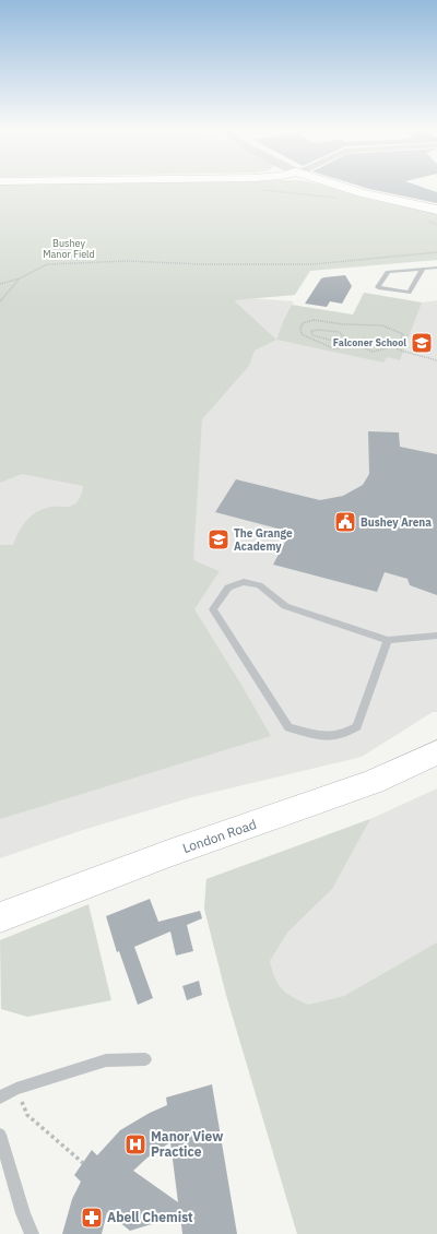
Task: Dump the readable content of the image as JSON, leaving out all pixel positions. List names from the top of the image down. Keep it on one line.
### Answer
{"streets":{"street":["London Road"]},"parks":["Bushey Manor Field"],"places":{"school or university":["Falconer School","The Grange Academy"],"public building":["Bushey Arena"],"hospital":["Manor View Practice"],"pharmacy":["Abell Chemist"]}}
